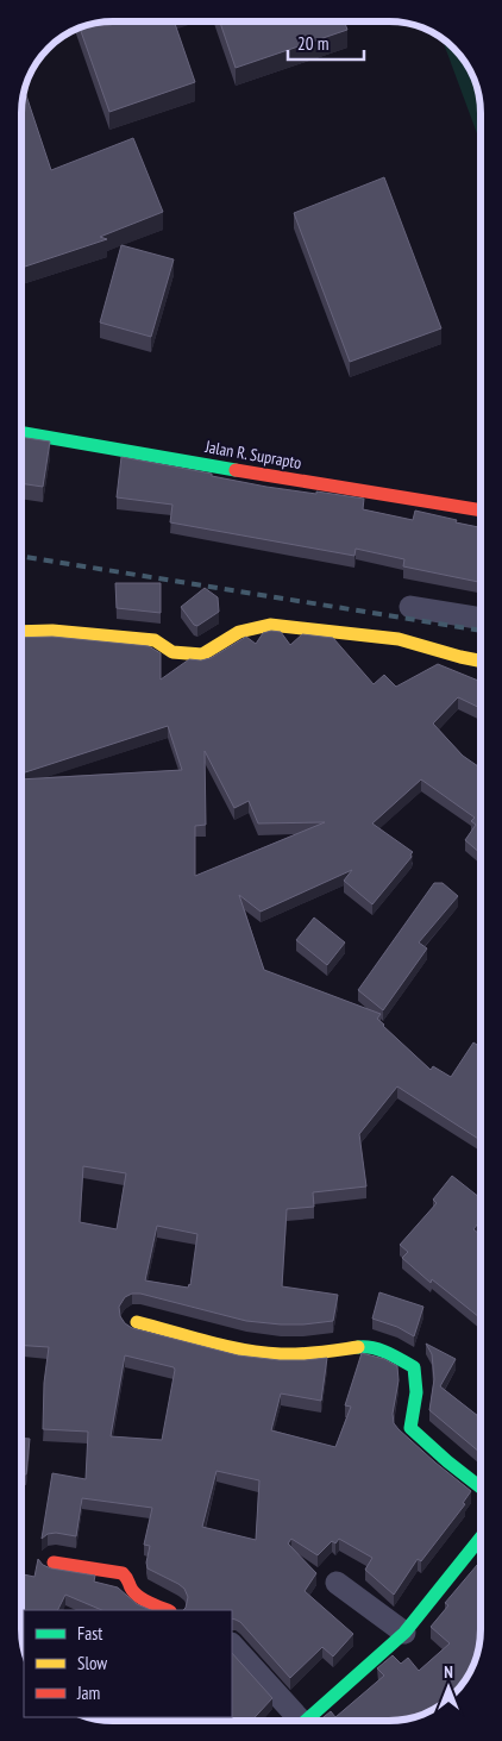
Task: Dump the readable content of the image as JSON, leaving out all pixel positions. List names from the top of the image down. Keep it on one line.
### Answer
{"streets":{"main road":["Jalan R. Suprapto"]},"legend":["Fast","Slow","Jam"],"scale_bar":"20 m","north":"top"}
